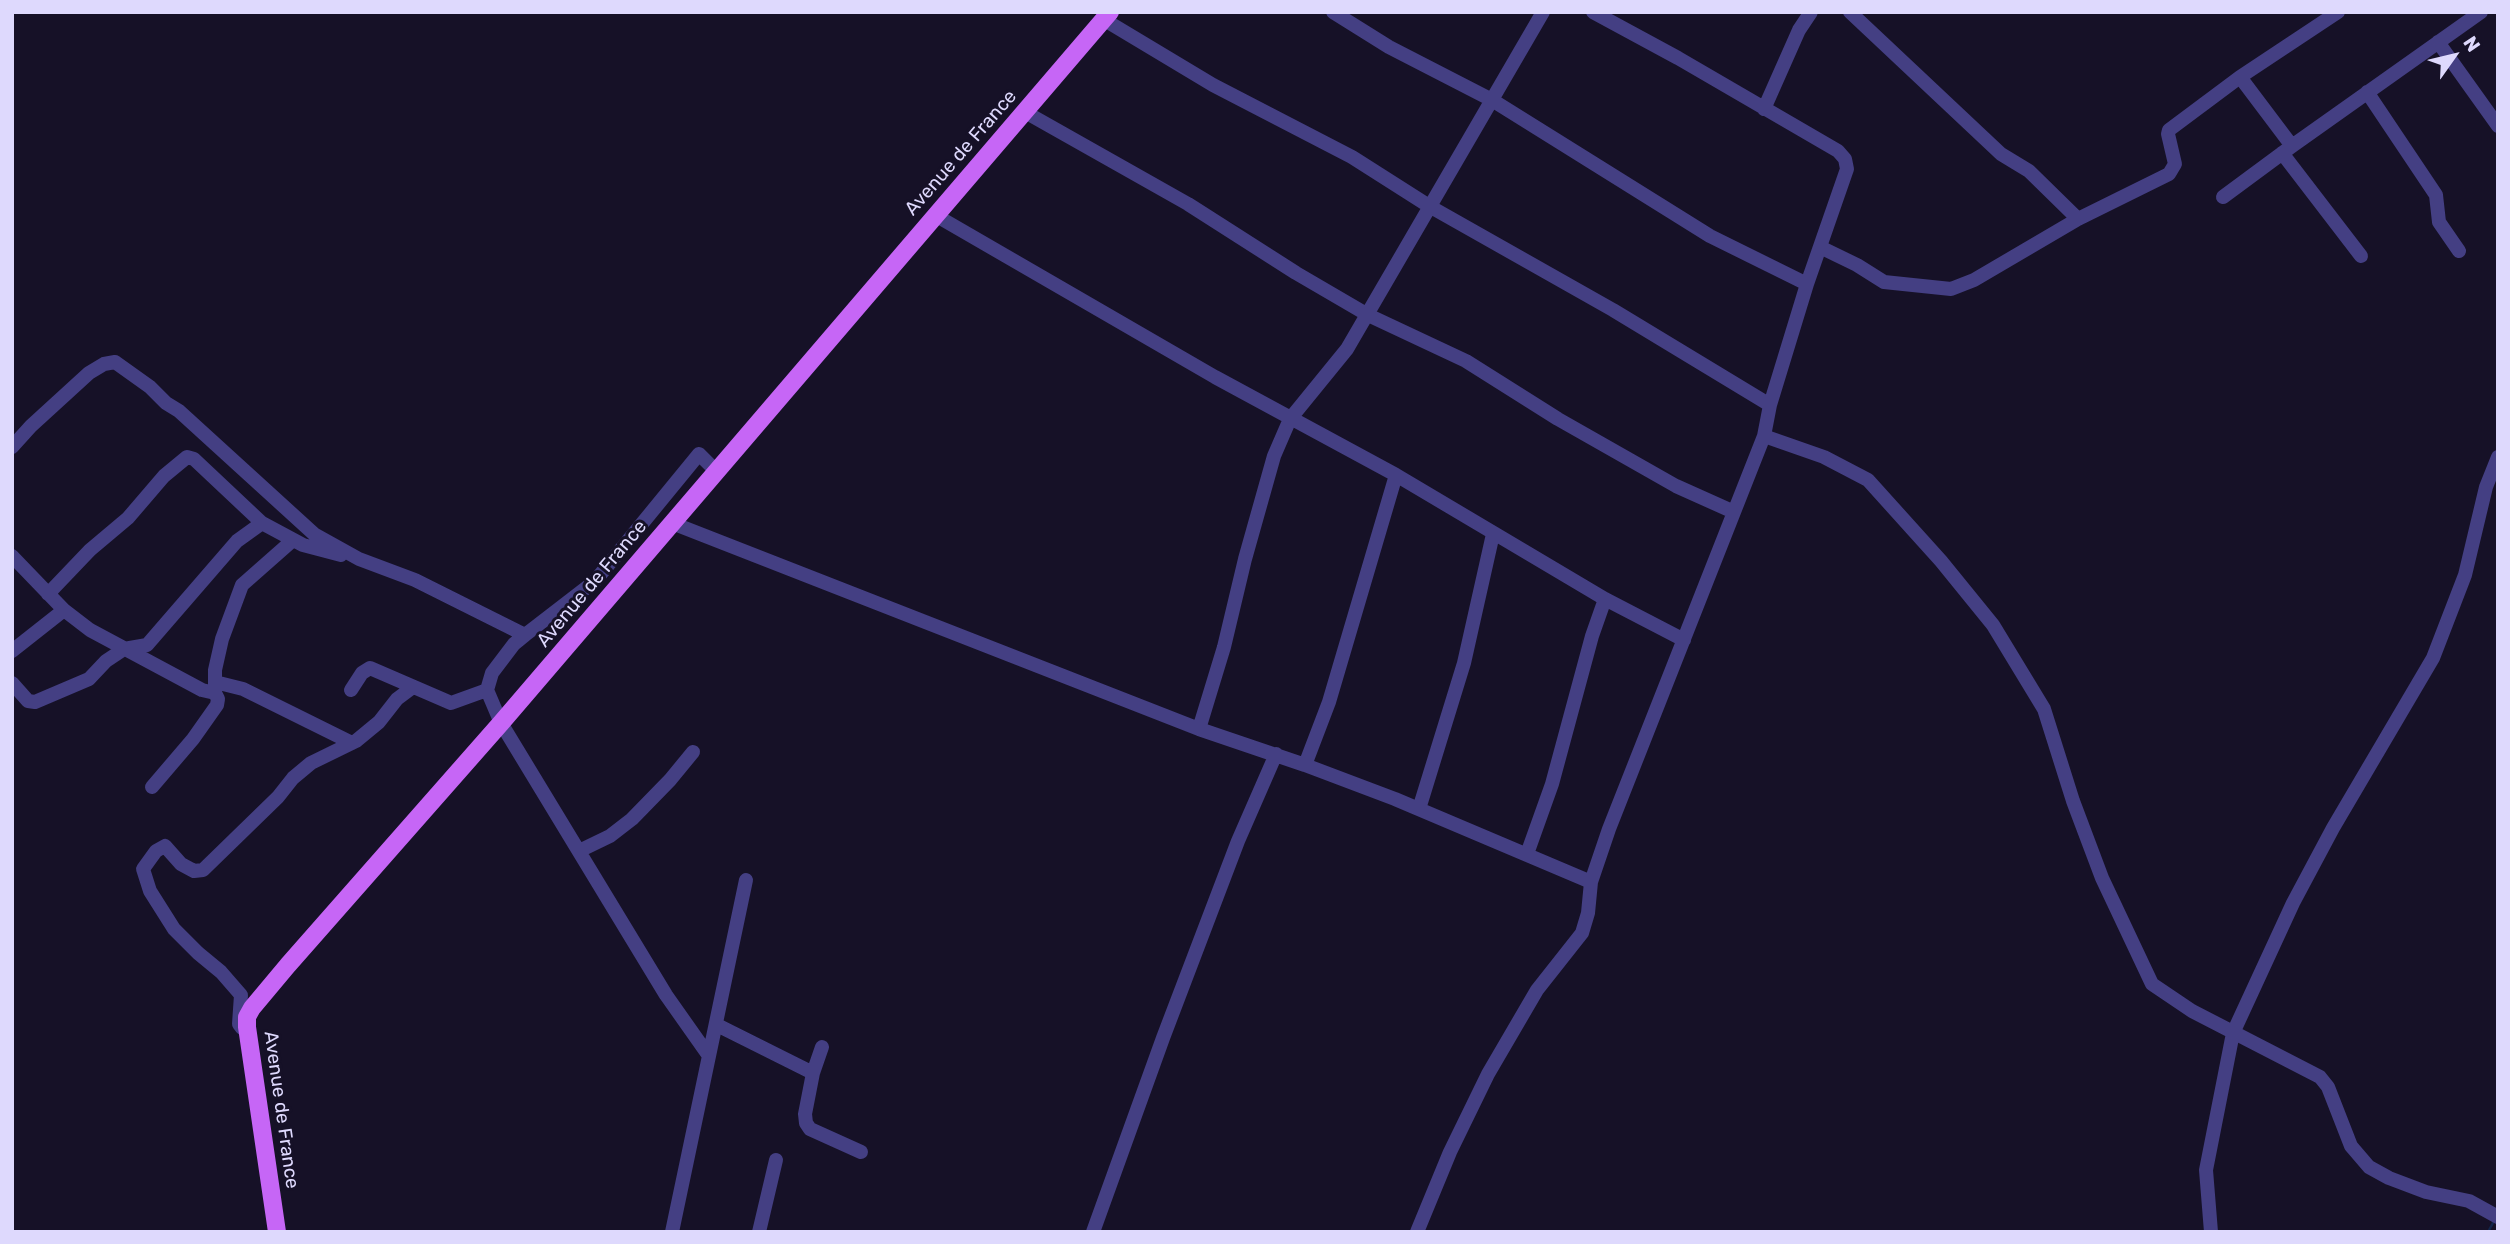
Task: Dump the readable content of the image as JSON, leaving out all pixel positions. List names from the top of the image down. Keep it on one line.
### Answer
{"streets":{"main road":["Avenue de France"]},"north":"top right"}
